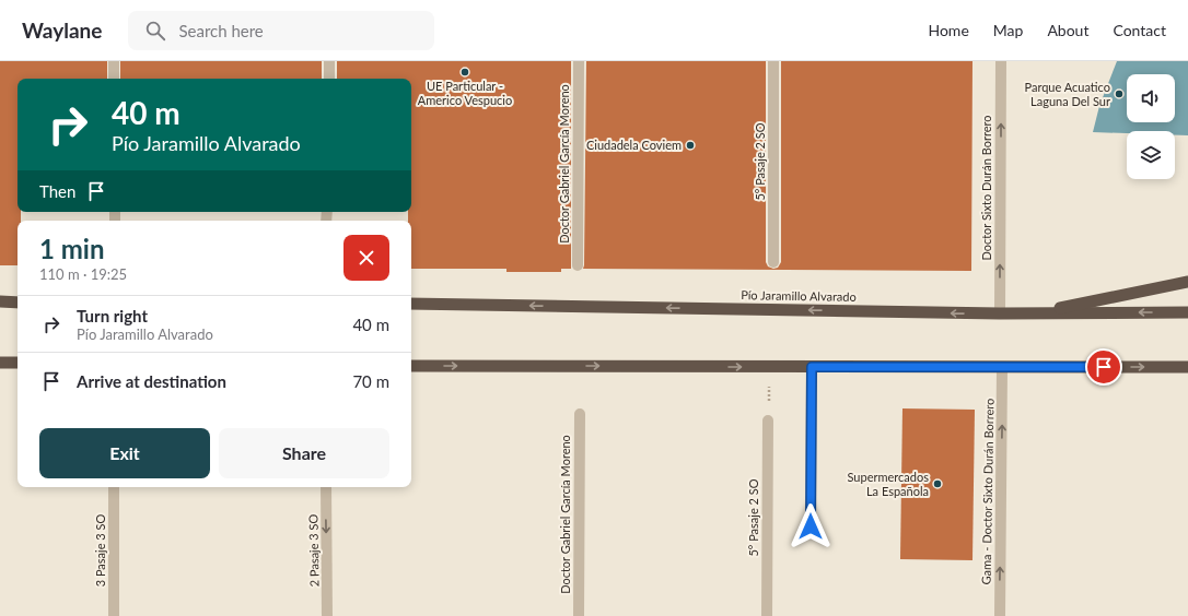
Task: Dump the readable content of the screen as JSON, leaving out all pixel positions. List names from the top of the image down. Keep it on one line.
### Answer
{"streets":{"highway":["Pío Jaramillo Alvarado"],"street":["5° Pasaje 2 SO","Doctor Gabriel García Moreno","Doctor Sixto Durán Borrero","Gama - Doctor Sixto Durán Borrero","3 Pasaje 3 SO","2 Pasaje 3 SO"]},"crossings":[["Doctor Sixto Durán Borrero","Pío Jaramillo Alvarado"]],"one_way":["Doctor Sixto Durán Borrero","Gama - Doctor Sixto Durán Borrero","2 Pasaje 3 SO"],"places":["UE Particular - Americo Vespucio","Parque Acuatico Laguna Del Sur","Ciudadela Coviem","Supermercados La Española"],"page":{"header":"Waylane","search":"Search here","nav":["Home","Map","About","Contact"],"turn":["40 m","Pío Jaramillo Alvarado"],"then":"Then","heading":["1 min","110 m · 19:25"],"list":[{"name":"Turn right","note":"Pío Jaramillo Alvarado","value":"40 m"},{"name":"Arrive at destination","value":"70 m"}],"buttons":["Exit","Share"]}}
